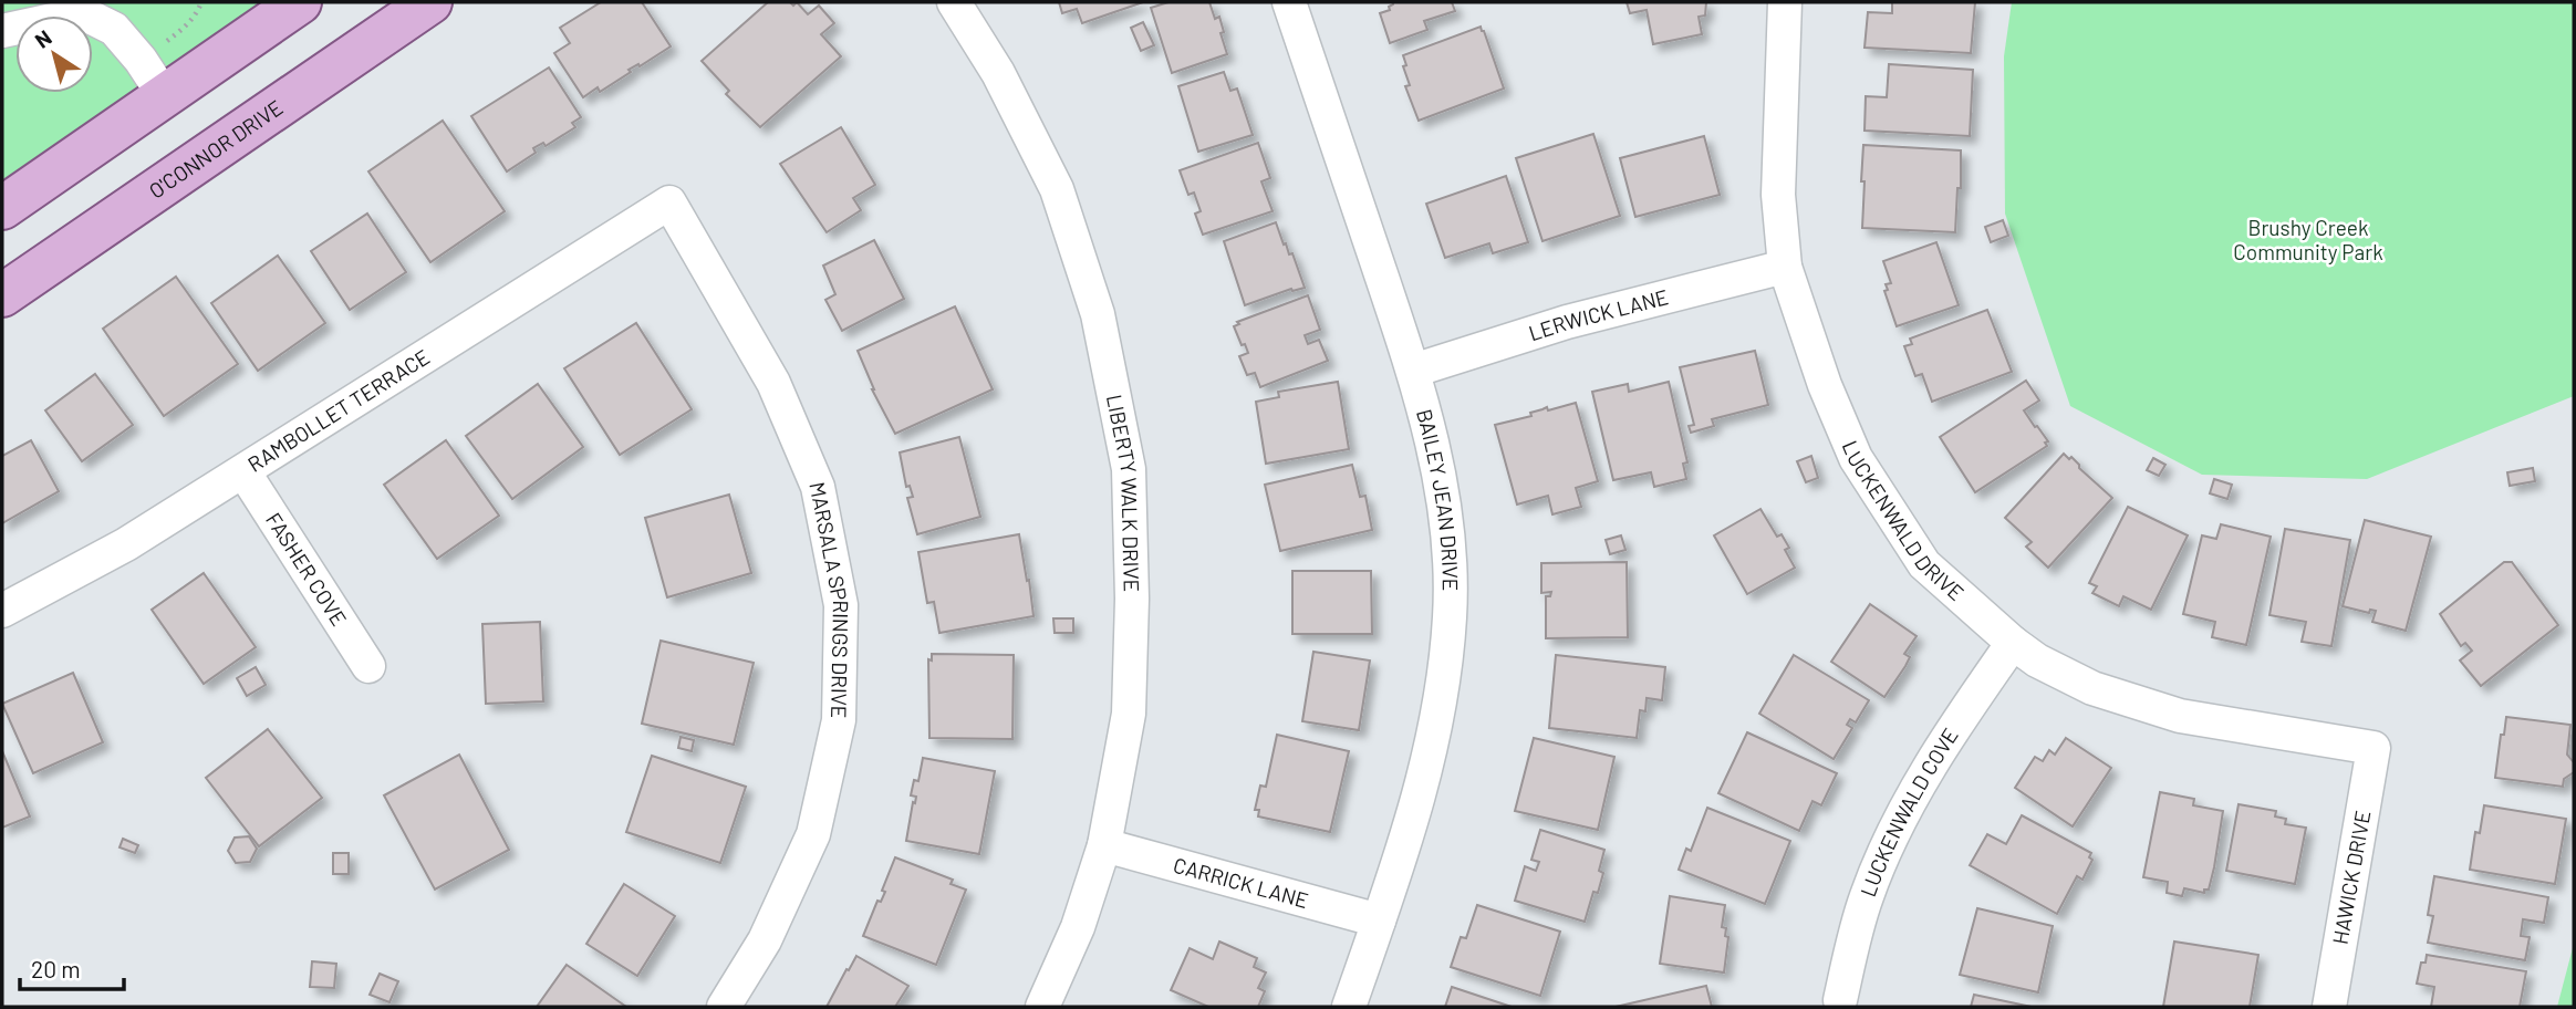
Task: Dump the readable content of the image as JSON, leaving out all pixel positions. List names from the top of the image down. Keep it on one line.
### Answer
{"streets":{"main road":["O'CONNOR DRIVE"],"street":["LERWICK LANE","RAMBOLLET TERRACE","LIBERTY WALK DRIVE","BAILEY JEAN DRIVE","LUCKENWALD DRIVE","FASHER COVE","MARSALA SPRINGS DRIVE","LUCKENWALD COVE","HAWICK DRIVE","CARRICK LANE"]},"crossings":[["LERWICK LANE","BAILEY JEAN DRIVE"],["LERWICK LANE","LUCKENWALD DRIVE"],["RAMBOLLET TERRACE","FASHER COVE"],["RAMBOLLET TERRACE","MARSALA SPRINGS DRIVE"],["LIBERTY WALK DRIVE","CARRICK LANE"],["BAILEY JEAN DRIVE","CARRICK LANE"],["LUCKENWALD DRIVE","LUCKENWALD COVE"],["LUCKENWALD DRIVE","HAWICK DRIVE"]],"parks":["Brushy Creek Community Park"],"scale_bar":"20 m","north":"top left"}
